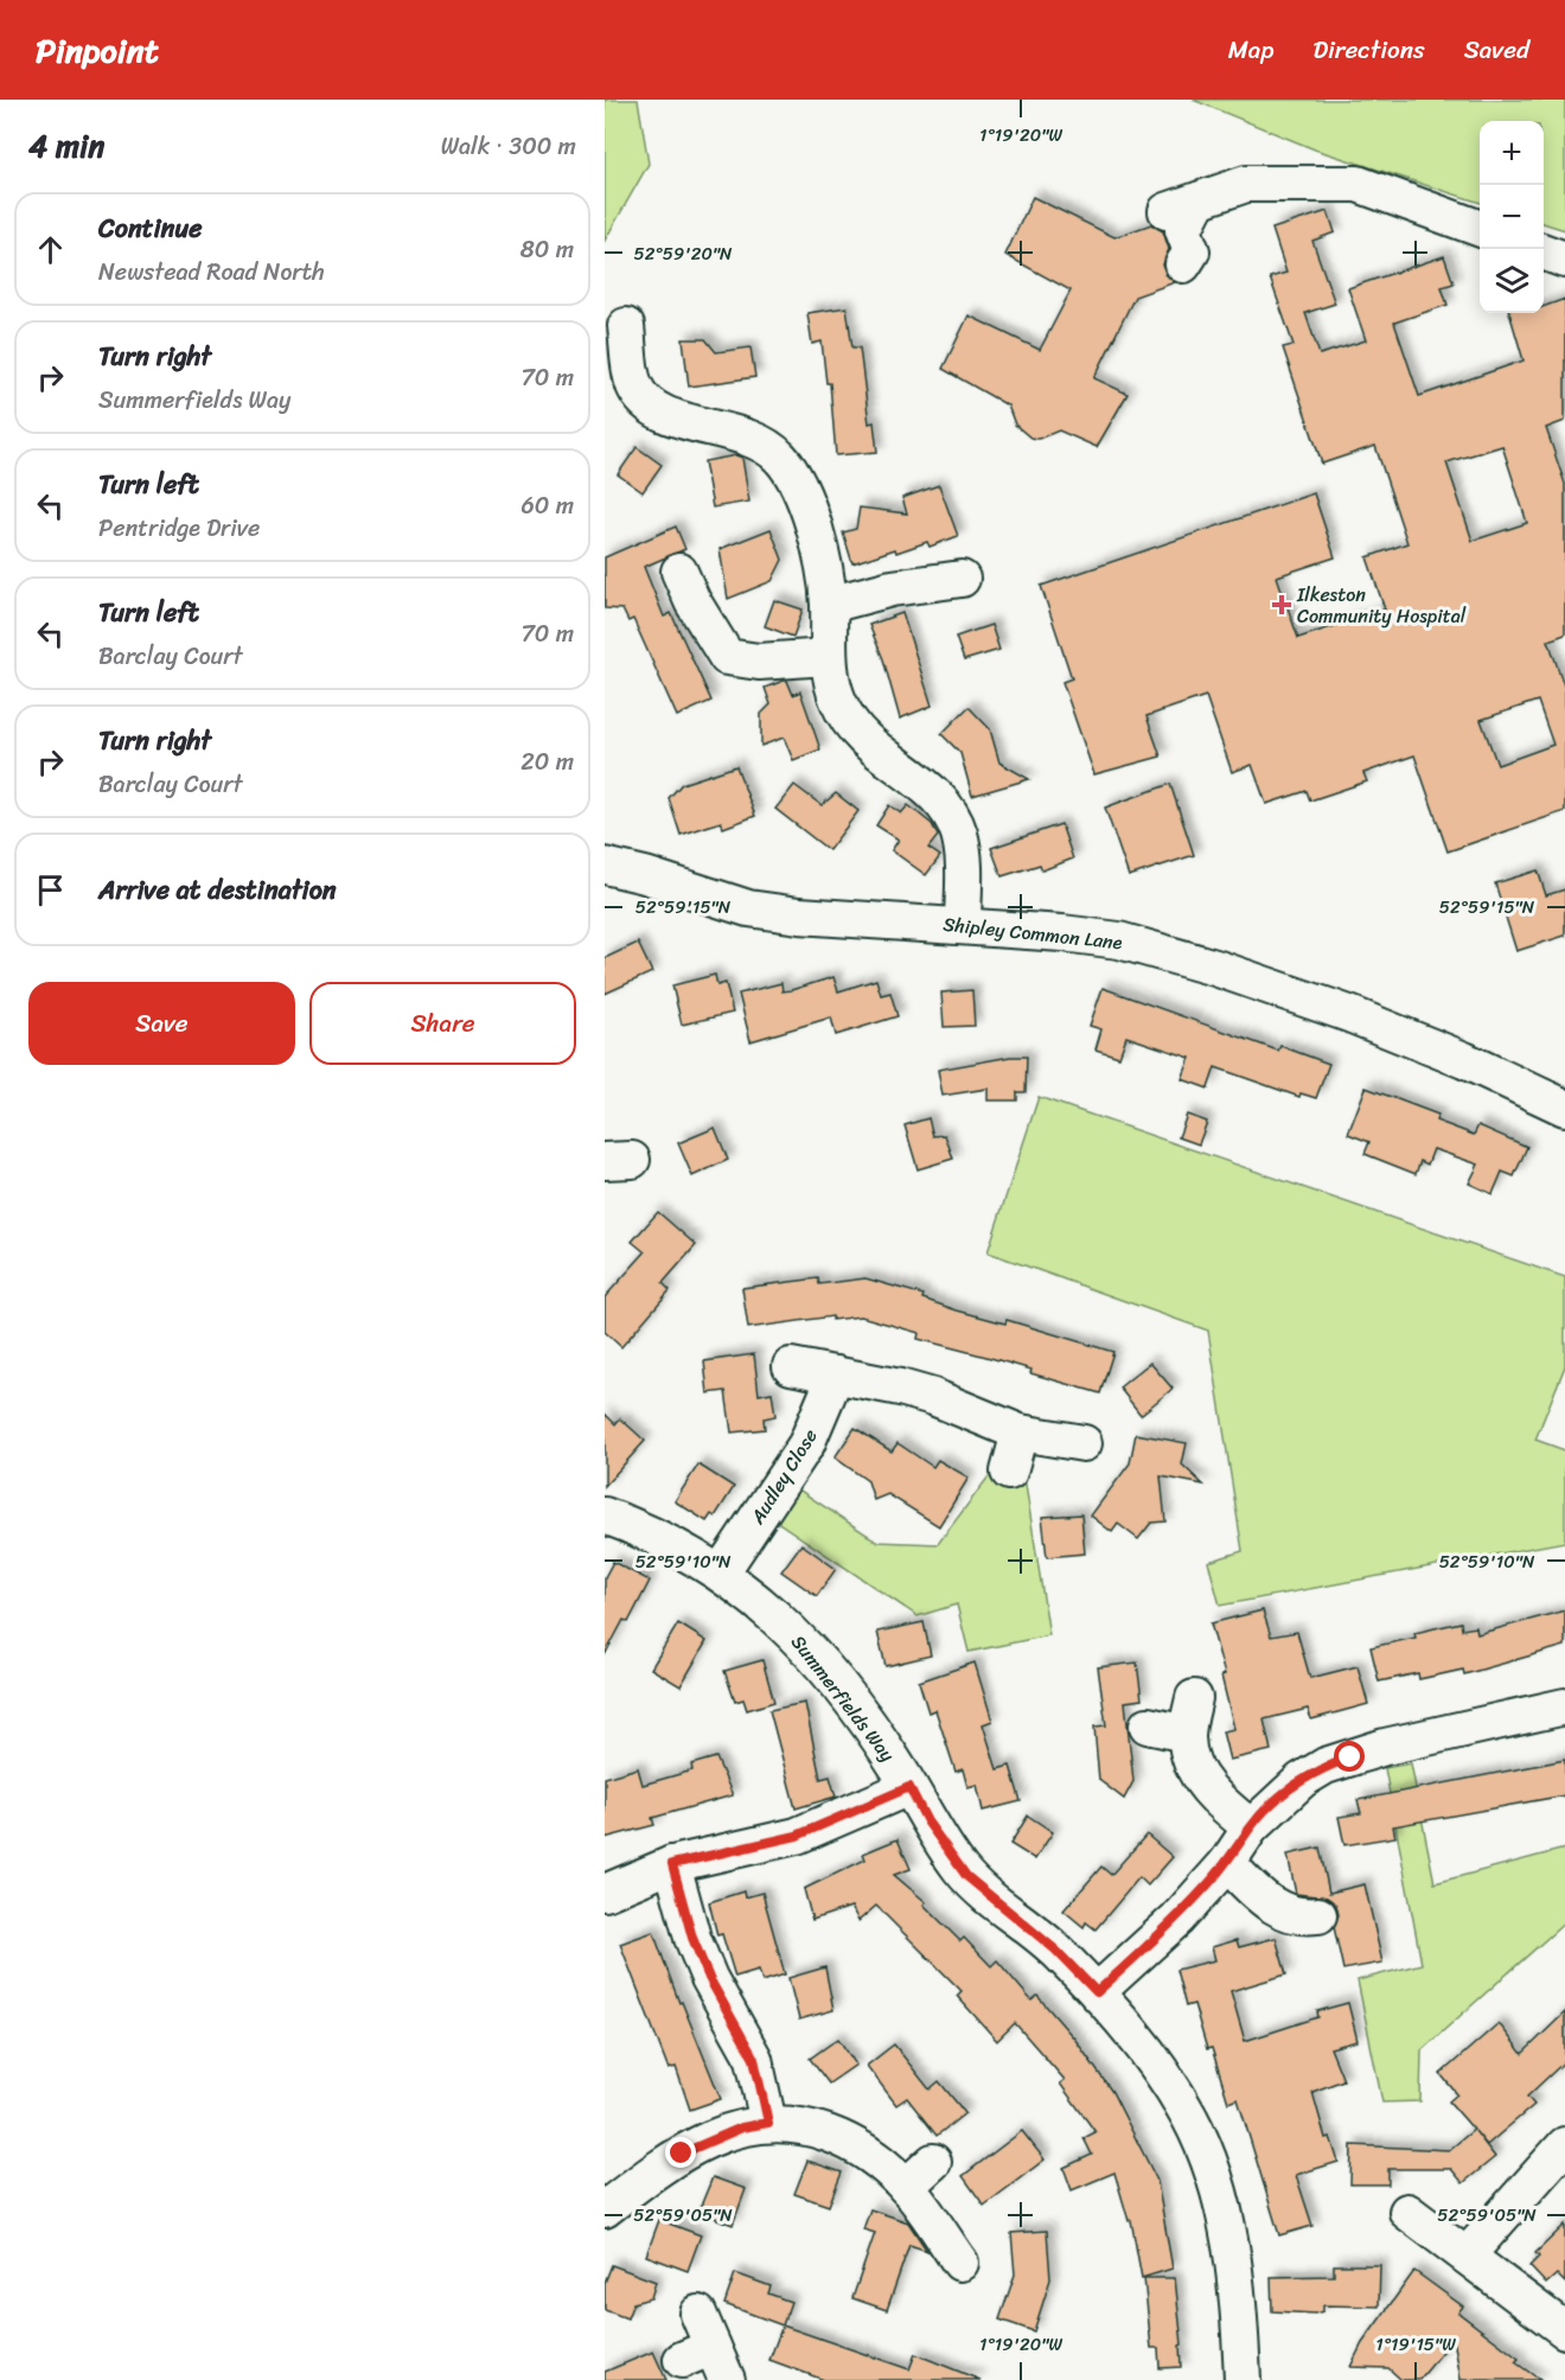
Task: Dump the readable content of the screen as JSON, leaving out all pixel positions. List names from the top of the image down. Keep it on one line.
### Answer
{"streets":{"street":["Shipley Common Lane","Audley Close","Summerfields Way"]},"crossings":[["Audley Close","Summerfields Way"]],"places":{"health":["Ilkeston Community Hospital"]},"page":{"header":"Pinpoint","nav":["Map","Directions","Saved"],"heading":["4 min","Walk · 300 m"],"map_buttons":["+","−"],"list":[["Continue","Newstead Road North","80 m"],["Turn right","Summerfields Way","70 m"],["Turn left","Pentridge Drive","60 m"],["Turn left","Barclay Court","70 m"],["Turn right","Barclay Court","20 m"],"Arrive at destination"],"buttons":["Save","Share"]},"coordinates":["1°19'20\"W","52°59'20\"N","52°59'15\"N","52°59'10\"N","52°59'05\"N","1°19'15\"W"]}
